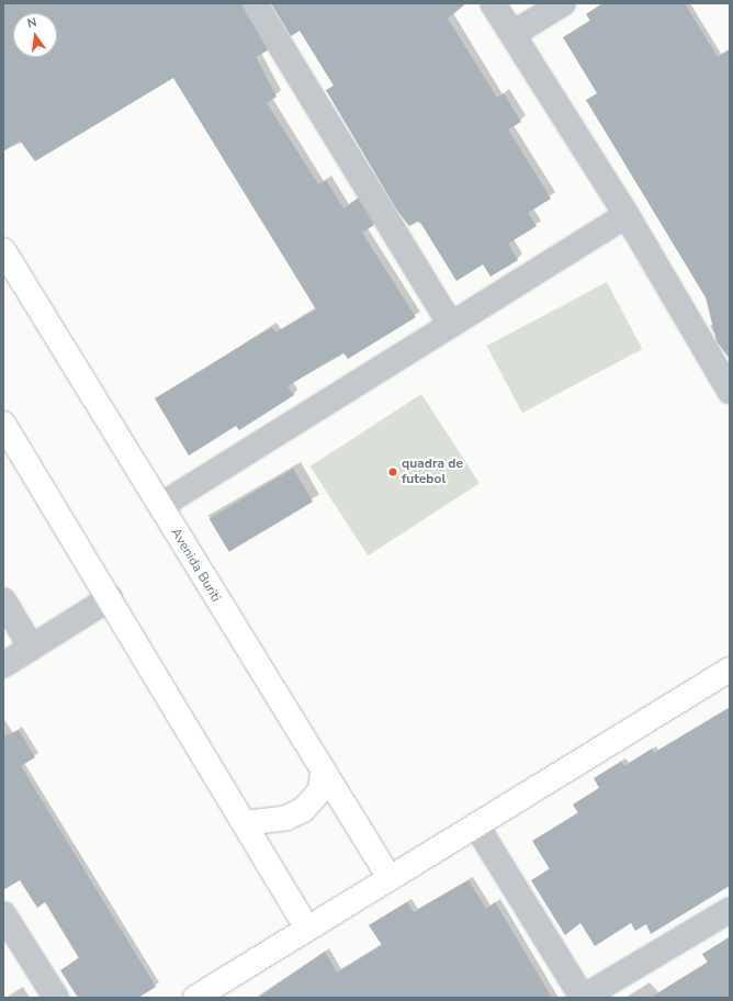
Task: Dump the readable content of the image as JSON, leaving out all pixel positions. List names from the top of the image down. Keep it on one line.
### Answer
{"streets":{"street":["Avenida Buriti"]},"places":["quadra de futebol"],"north":"top"}
